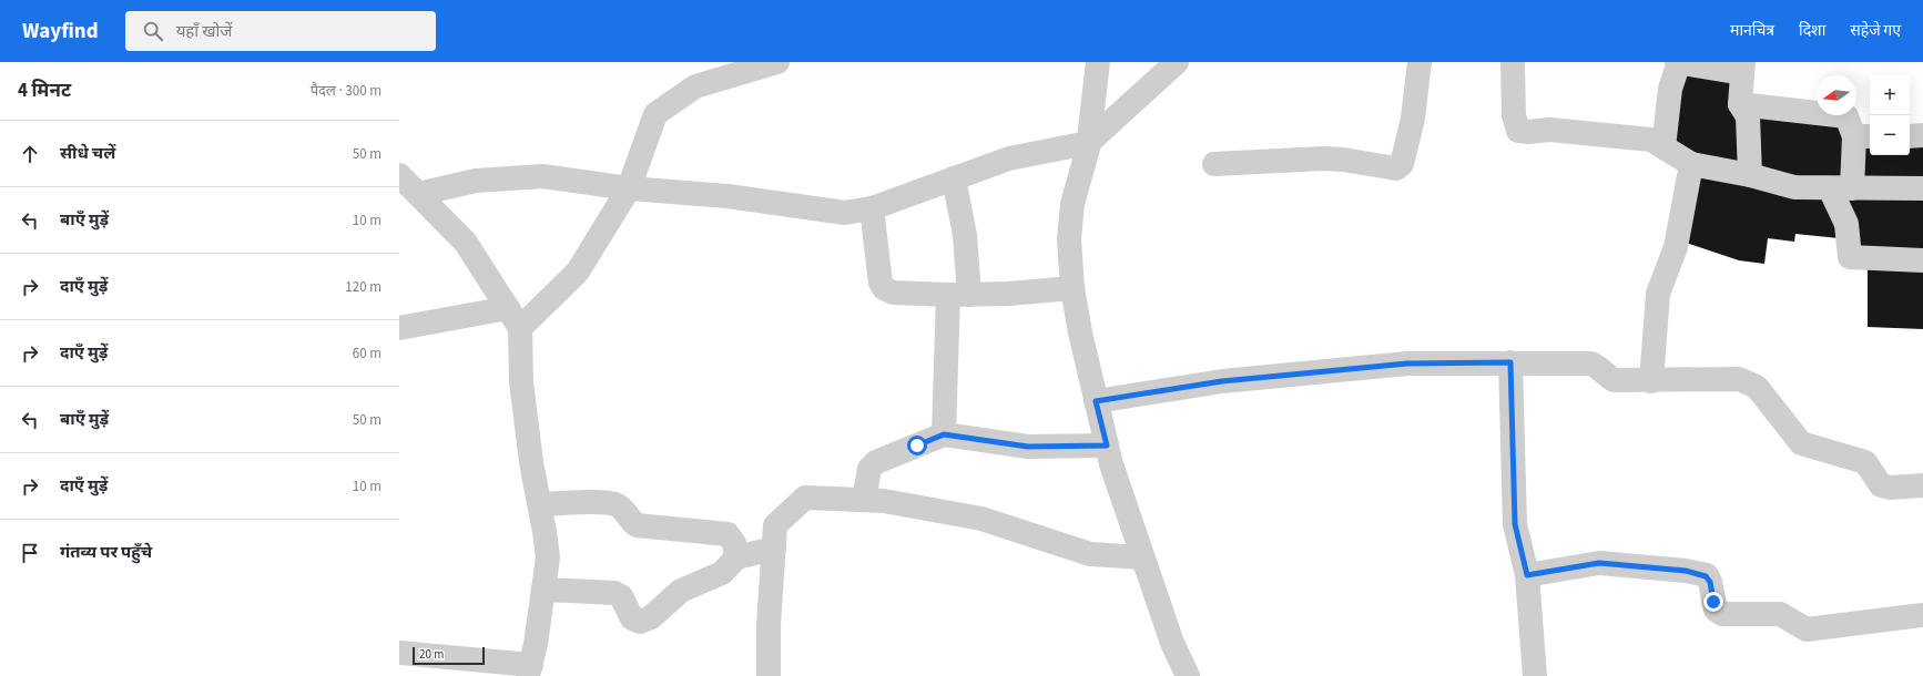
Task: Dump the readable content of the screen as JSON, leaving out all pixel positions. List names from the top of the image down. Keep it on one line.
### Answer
{"scale_bar":"20 m","north":"left","page":{"header":"Wayfind","search":"यहाँ खोजें","nav":["मानचित्र","दिशा","सहेजे गए"],"heading":["4 मिनट","पैदल · 300 m"],"map_buttons":["+","−"],"list":[["सीधे चलें","50 m"],["बाएँ मुड़ें","10 m"],["दाएँ मुड़ें","120 m"],["दाएँ मुड़ें","60 m"],["बाएँ मुड़ें","50 m"],["दाएँ मुड़ें","10 m"],"गंतव्य पर पहुँचे"],"scale":"20 m"}}
